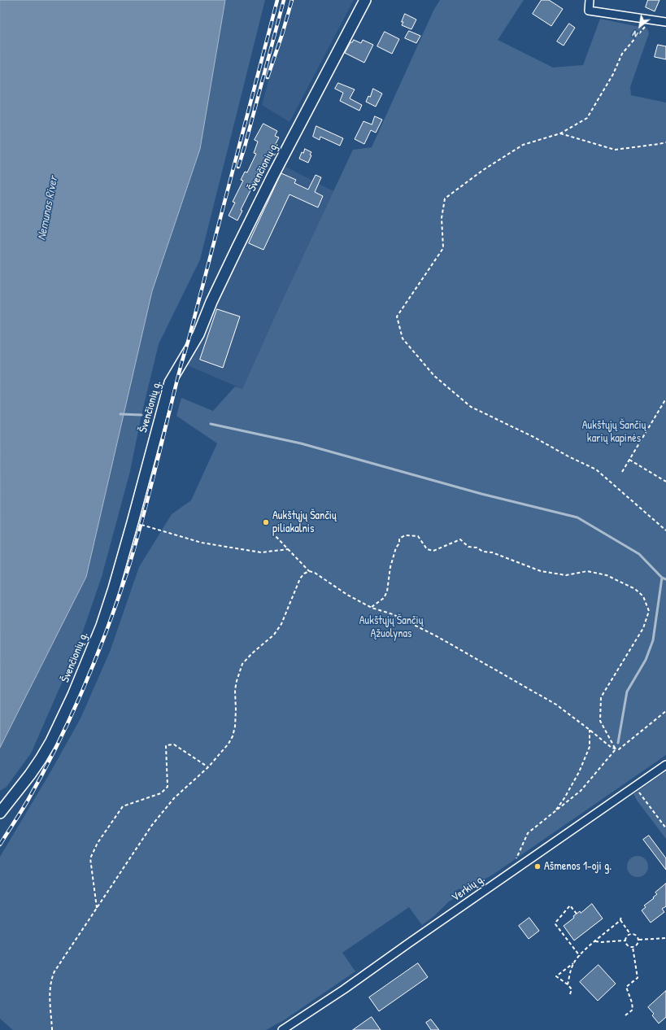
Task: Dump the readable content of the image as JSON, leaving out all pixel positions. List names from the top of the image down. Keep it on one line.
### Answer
{"streets":{"street":["Švenčionių g.","Verkių g."]},"water":["Nemunas River"],"parks":["Aukštųjų Šančių karių kapinės","Aukštųjų Šančių Ąžuolynas"],"places":["Aukštųjų Šančių piliakalnis","Ašmenos 1-oji g."],"north":"bottom left"}
